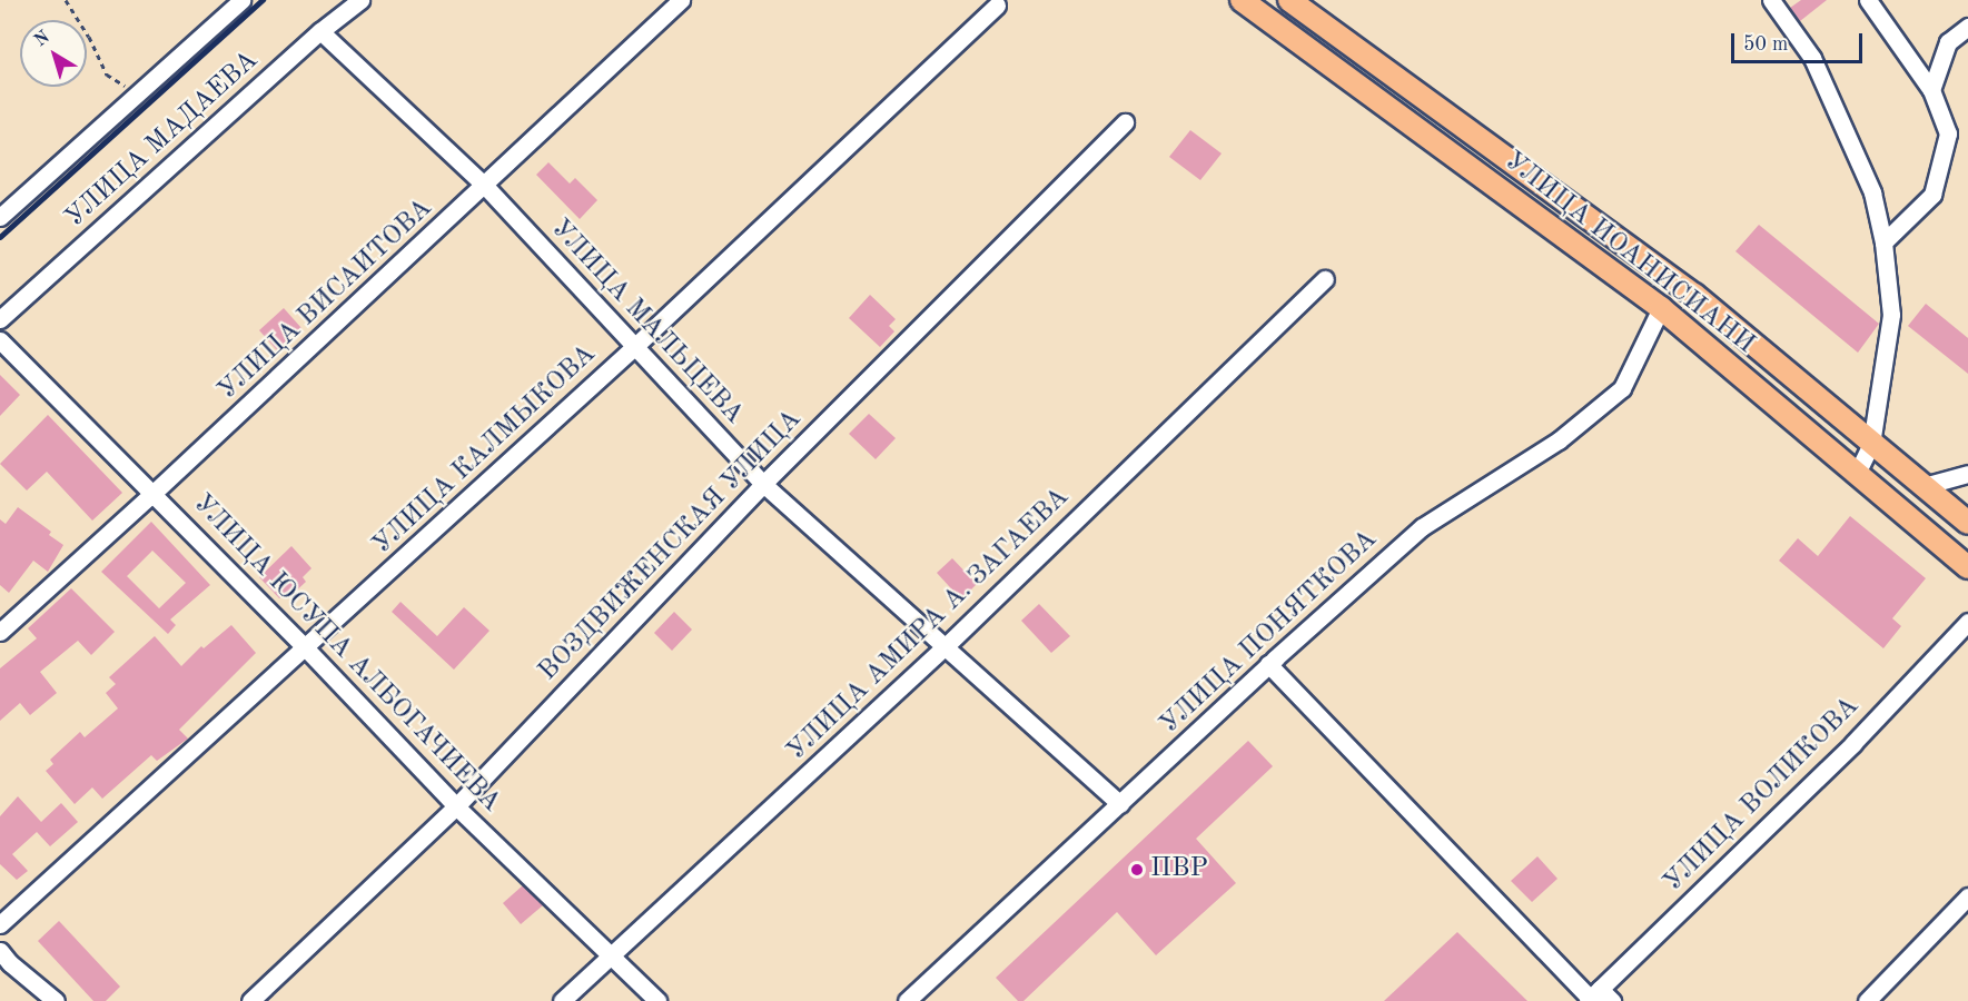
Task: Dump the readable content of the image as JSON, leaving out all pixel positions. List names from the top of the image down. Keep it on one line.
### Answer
{"streets":{"main road":["УЛИЦА ИОАНИСИАНИ"],"street":["УЛИЦА МАДАЕВА","УЛИЦА ВИСАИТОВА","УЛИЦА МАЛЬЦЕВА","УЛИЦА КАЛМЫКОВА","ВОЗДВИЖЕНСКАЯ УЛИЦА","УЛИЦА АМИРА А. ЗАГАЕВА","УЛИЦА ПОНЯТКОВА","УЛИЦА ЮСУПА АЛБОГАЧИЕВА","УЛИЦА ВОЛИКОВА"]},"crossings":[["УЛИЦА МАДАЕВА","УЛИЦА МАЛЬЦЕВА"],["УЛИЦА ИОАНИСИАНИ","УЛИЦА ПОНЯТКОВА"],["УЛИЦА ВИСАИТОВА","УЛИЦА МАЛЬЦЕВА"],["УЛИЦА ВИСАИТОВА","УЛИЦА ЮСУПА АЛБОГАЧИЕВА"],["УЛИЦА МАЛЬЦЕВА","УЛИЦА КАЛМЫКОВА"],["УЛИЦА МАЛЬЦЕВА","ВОЗДВИЖЕНСКАЯ УЛИЦА"],["УЛИЦА МАЛЬЦЕВА","УЛИЦА АМИРА А. ЗАГАЕВА"],["УЛИЦА МАЛЬЦЕВА","УЛИЦА ПОНЯТКОВА"],["УЛИЦА КАЛМЫКОВА","УЛИЦА ЮСУПА АЛБОГАЧИЕВА"],["ВОЗДВИЖЕНСКАЯ УЛИЦА","УЛИЦА ЮСУПА АЛБОГАЧИЕВА"],["УЛИЦА АМИРА А. ЗАГАЕВА","УЛИЦА ЮСУПА АЛБОГАЧИЕВА"]],"places":["ПВР"],"scale_bar":"50 m","north":"top left"}
